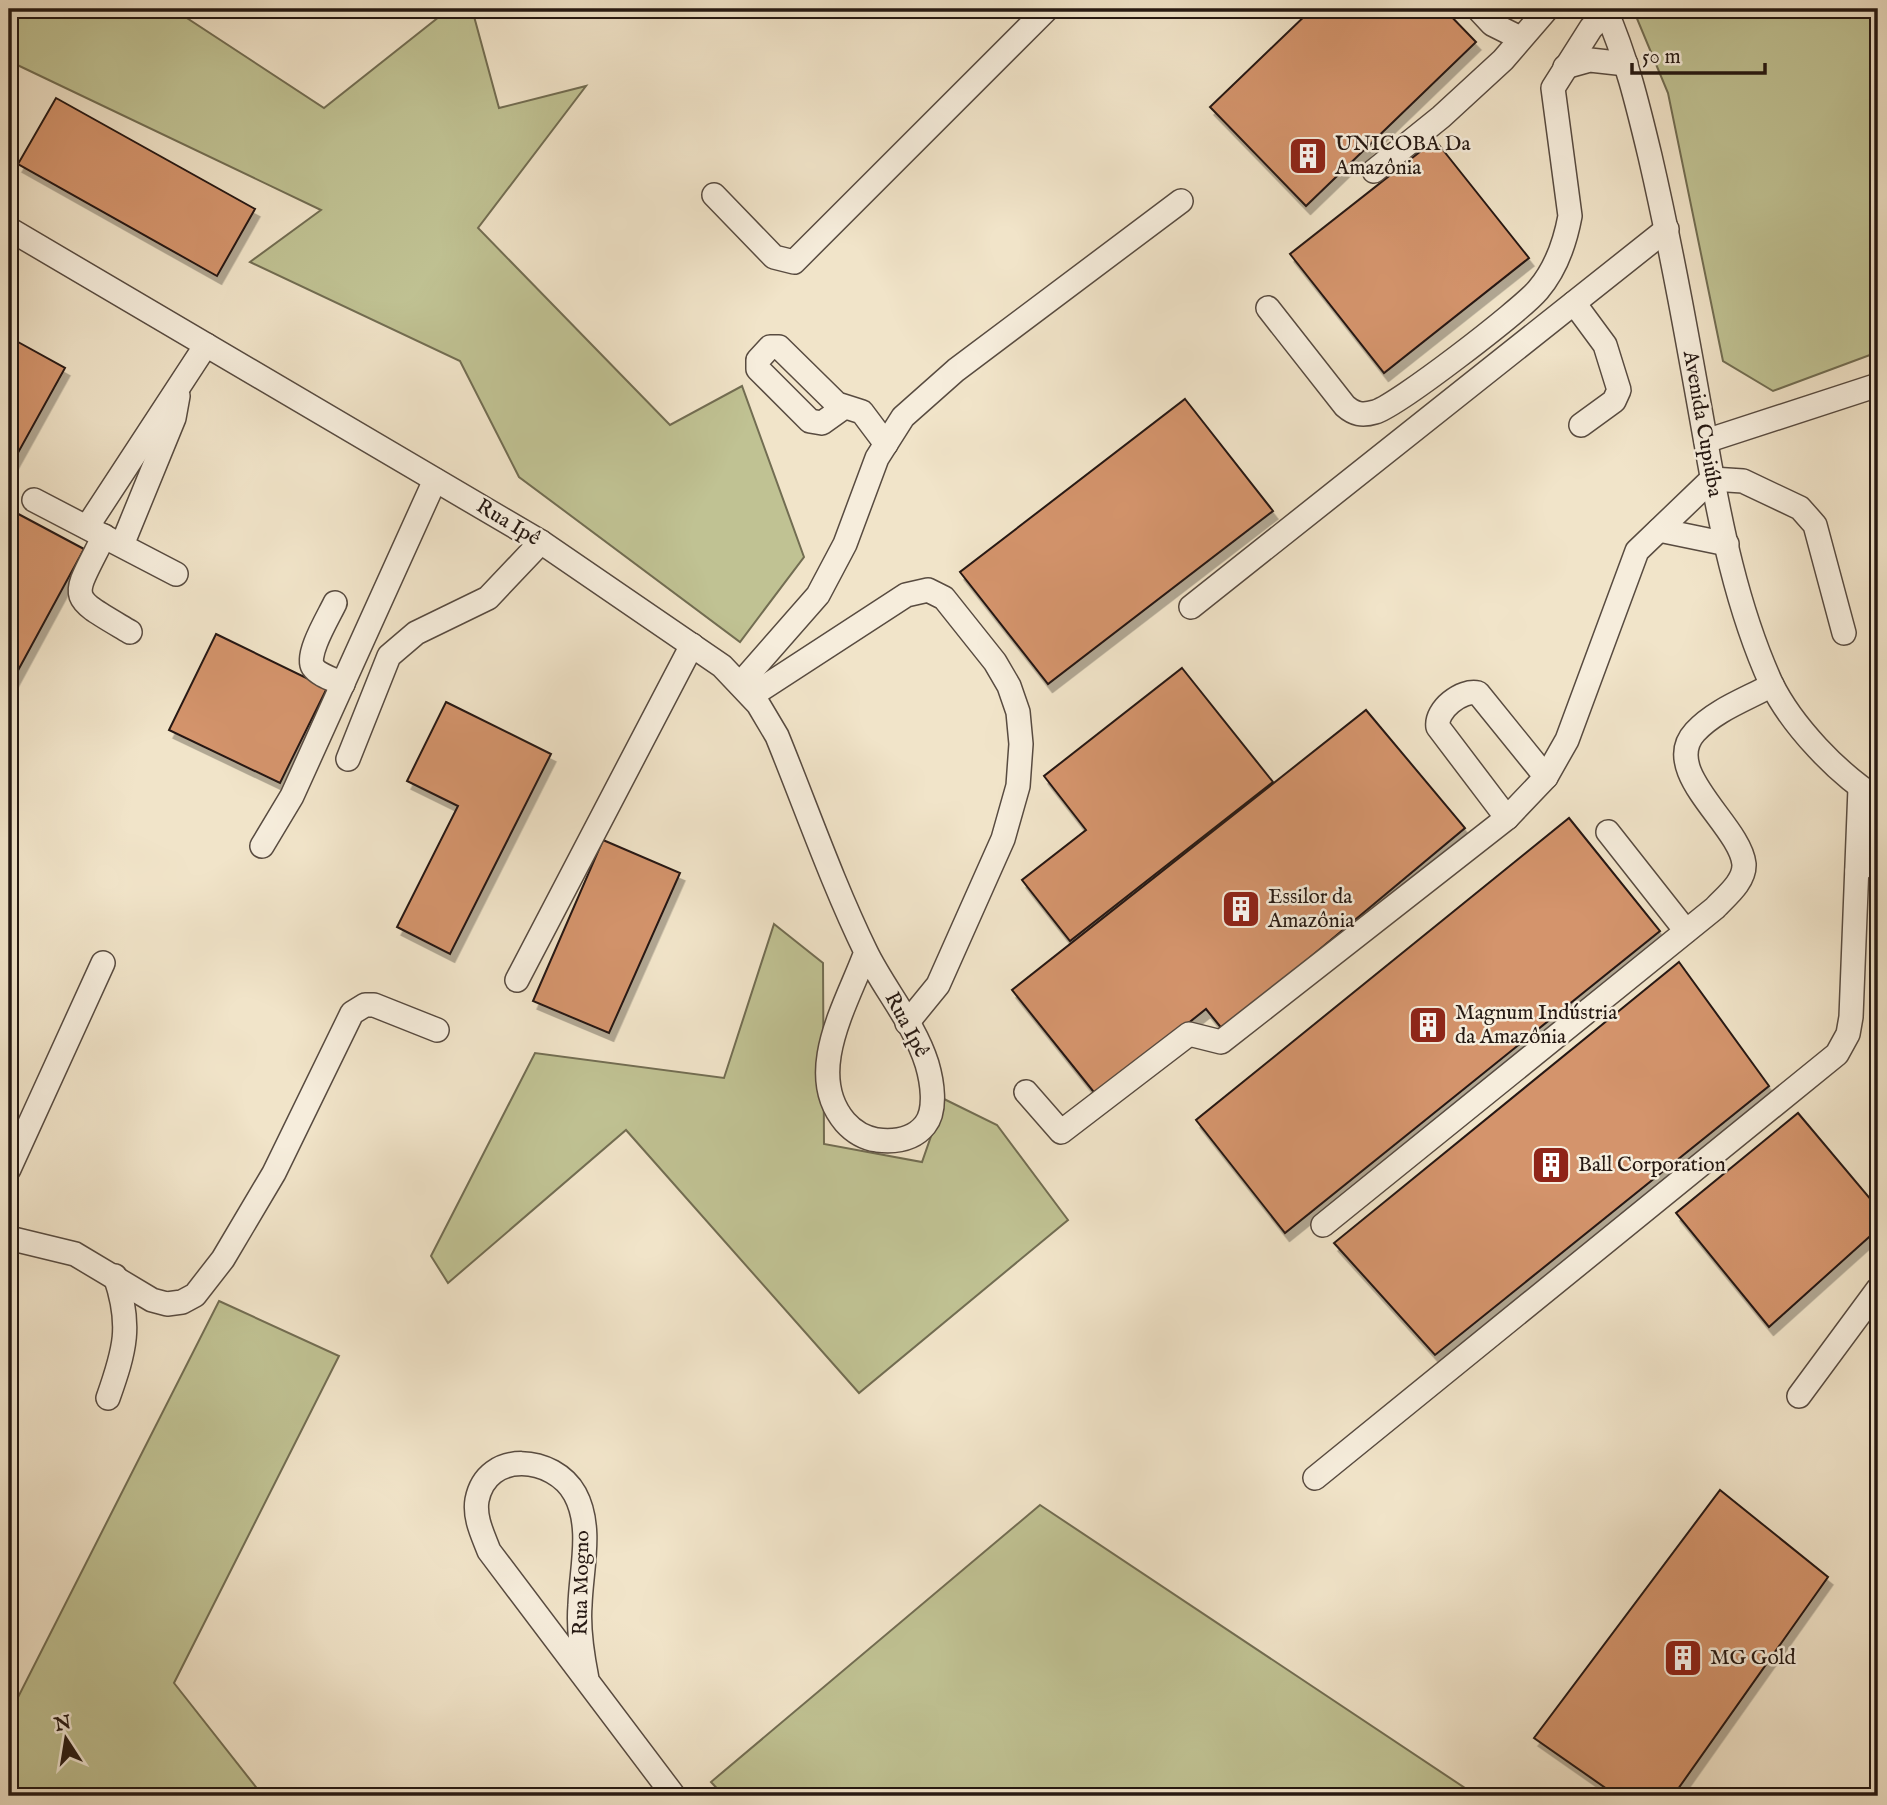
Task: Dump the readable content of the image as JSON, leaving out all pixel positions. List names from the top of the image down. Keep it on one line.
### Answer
{"streets":{"street":["Avenida Cupiúba","Rua Ipê","Rua Mogno"]},"places":{"building":["UNICOBA Da Amazônia","Essilor da Amazônia","Magnum Indústria da Amazônia","Ball Corporation","MG Gold"]},"scale_bar":"50 m","north":"top"}
